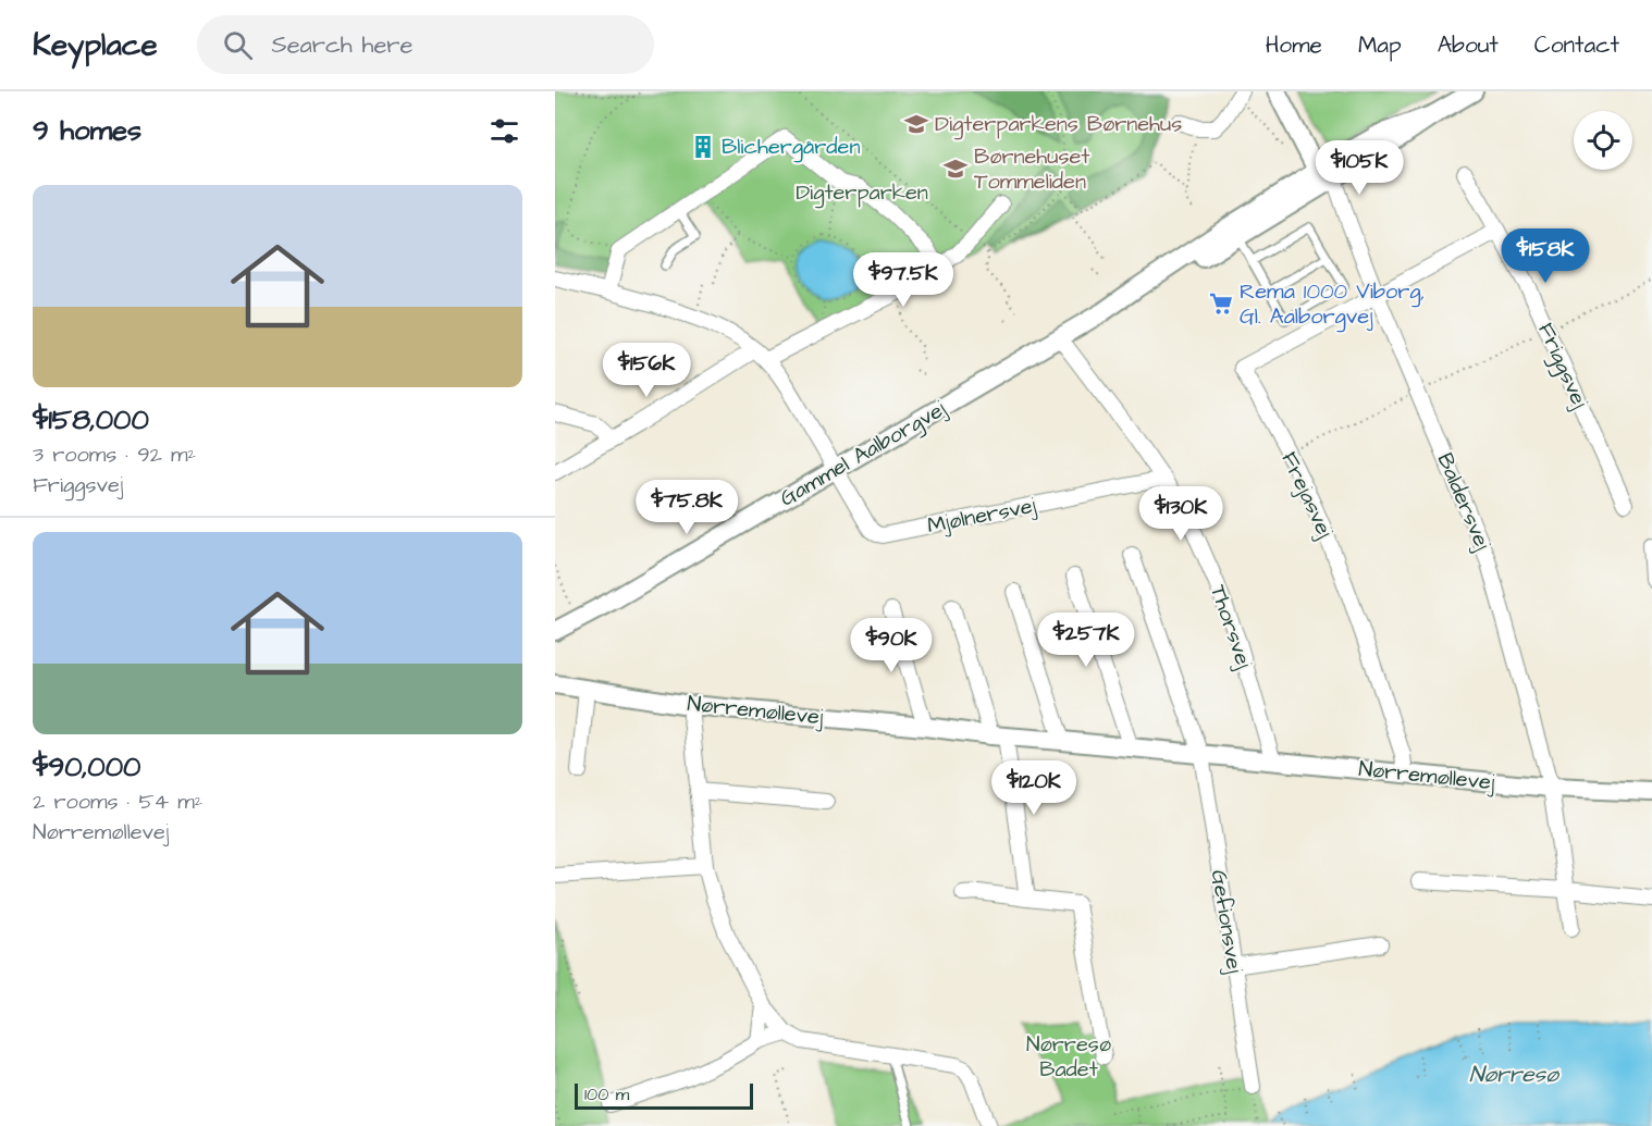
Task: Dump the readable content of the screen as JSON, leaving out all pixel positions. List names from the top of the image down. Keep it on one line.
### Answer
{"streets":{"street":["Friggsvej","Gammel Aalborgvej","Frejasvej","Baldersvej","Mjølnersvej","Thorsvej","Nørremøllevej","Gefionsvej"]},"crossings":[["Gammel Aalborgvej","Baldersvej"],["Gammel Aalborgvej","Mjølnersvej"],["Gammel Aalborgvej","Thorsvej"],["Frejasvej","Baldersvej"],["Frejasvej","Nørremøllevej"],["Baldersvej","Nørremøllevej"],["Mjølnersvej","Thorsvej"],["Thorsvej","Nørremøllevej"],["Nørremøllevej","Gefionsvej"]],"water":["Nørresø"],"parks":["Digterparken","Nørresø Badet"],"places":{"school or university":["Digterparkens Børnehus","Børnehuset Tommeliden"],"building":["Blichergården"],"supermarket":["Rema 1000 Viborg, Gl. Aalborgvej"]},"scale_bar":"100 m","page":{"header":"Keyplace","search":"Search here","nav":["Home","Map","About","Contact"],"heading":"9 homes","price":["$105K","$158K","$97.5K","$156K","$75.8K","$130K","$257K","$90K","$120K"],"list":[{"name":"$158,000","note":"3 rooms · 92 m² · Friggsvej"},{"name":"$90,000","note":"2 rooms · 54 m² · Nørremøllevej"}],"scale":"100 m"}}
